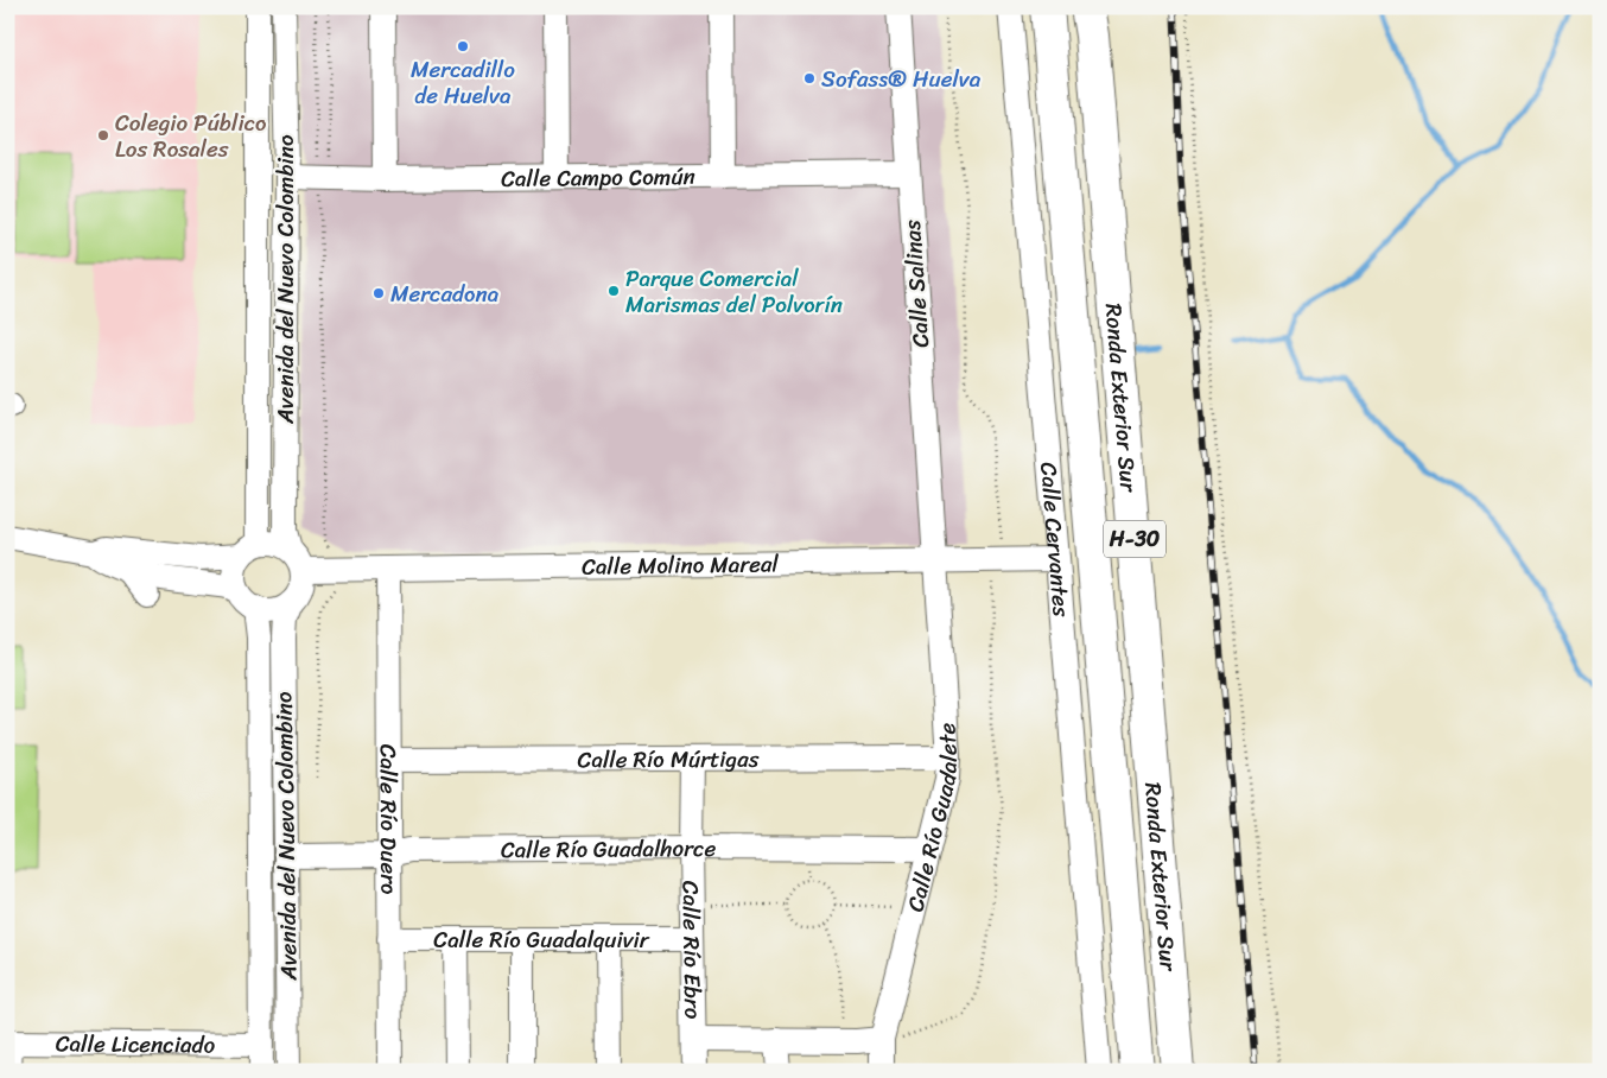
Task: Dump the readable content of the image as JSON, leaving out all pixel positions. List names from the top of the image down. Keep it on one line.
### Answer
{"streets":{"highway":["Ronda Exterior Sur","H-30"],"street":["Calle Campo Común","Avenida del Nuevo Colombino","Calle Salinas","Calle Cervantes","Calle Molino Mareal","Calle Río Múrtigas","Calle Río Guadalete","Calle Río Duero","Calle Río Guadalhorce","Calle Río Guadalquivir","Calle Río Ebro","Calle Licenciado"]},"crossings":[["Calle Campo Común","Avenida del Nuevo Colombino"],["Calle Campo Común","Calle Salinas"],["Avenida del Nuevo Colombino","Calle Molino Mareal"],["Avenida del Nuevo Colombino","Calle Río Guadalhorce"],["Avenida del Nuevo Colombino","Calle Licenciado"],["Calle Salinas","Calle Molino Mareal"],["Calle Salinas","Calle Río Guadalete"],["Calle Cervantes","Calle Molino Mareal"],["Calle Molino Mareal","Calle Río Guadalete"],["Calle Molino Mareal","Calle Río Duero"],["Calle Río Múrtigas","Calle Río Guadalete"],["Calle Río Múrtigas","Calle Río Duero"],["Calle Río Múrtigas","Calle Río Ebro"],["Calle Río Guadalete","Calle Río Guadalhorce"],["Calle Río Duero","Calle Río Guadalhorce"],["Calle Río Duero","Calle Río Guadalquivir"],["Calle Río Guadalhorce","Calle Río Ebro"],["Calle Río Guadalquivir","Calle Río Ebro"]],"places":["Mercadillo de Huelva","Sofass® Huelva","Colegio Público Los Rosales","Parque Comercial Marismas del Polvorín","Mercadona"]}
